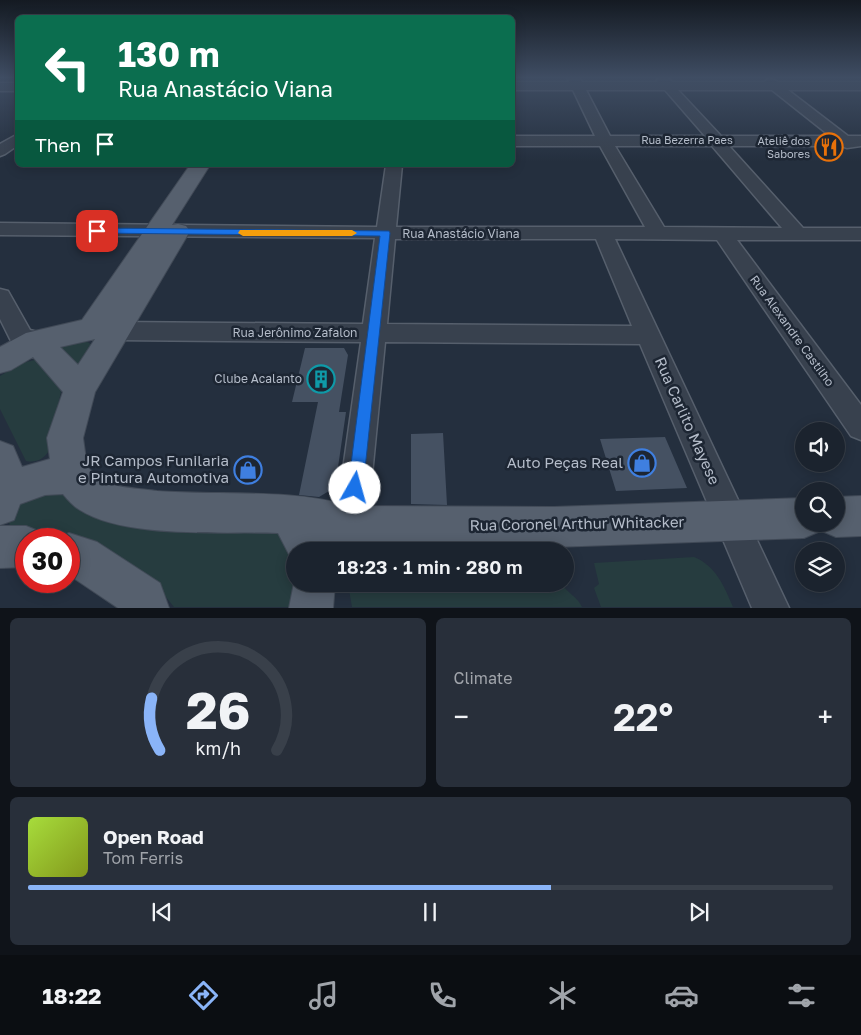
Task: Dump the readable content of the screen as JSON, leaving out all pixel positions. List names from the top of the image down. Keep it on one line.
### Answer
{"streets":{"main road":["Rua Coronel Arthur Whitacker"],"street":["Rua Bezerra Paes","Rua Anastácio Viana","Rua Alexandre Castilho","Rua Jerônimo Zafalon","Rua Carlito Mayese"]},"crossings":[["Rua Anastácio Viana","Rua Alexandre Castilho"],["Rua Anastácio Viana","Rua Carlito Mayese"],["Rua Jerônimo Zafalon","Rua Carlito Mayese"],["Rua Carlito Mayese","Rua Coronel Arthur Whitacker"]],"places":{"restaurant":["Ateliê dos Sabores"],"building":["Clube Acalanto"],"shop":["Auto Peças Real","JR Campos Funilaria e Pintura Automotiva"]},"page":{"turn":["130 m","Rua Anastácio Viana"],"then":"Then","limit":"30","trip":"18:23 · 1 min · 280 m","tile":"Climate","heat":["−","22°","+"],"song":["Open Road","Tom Ferris"],"tabs":"18:22","gauge":["26","km/h"]}}
